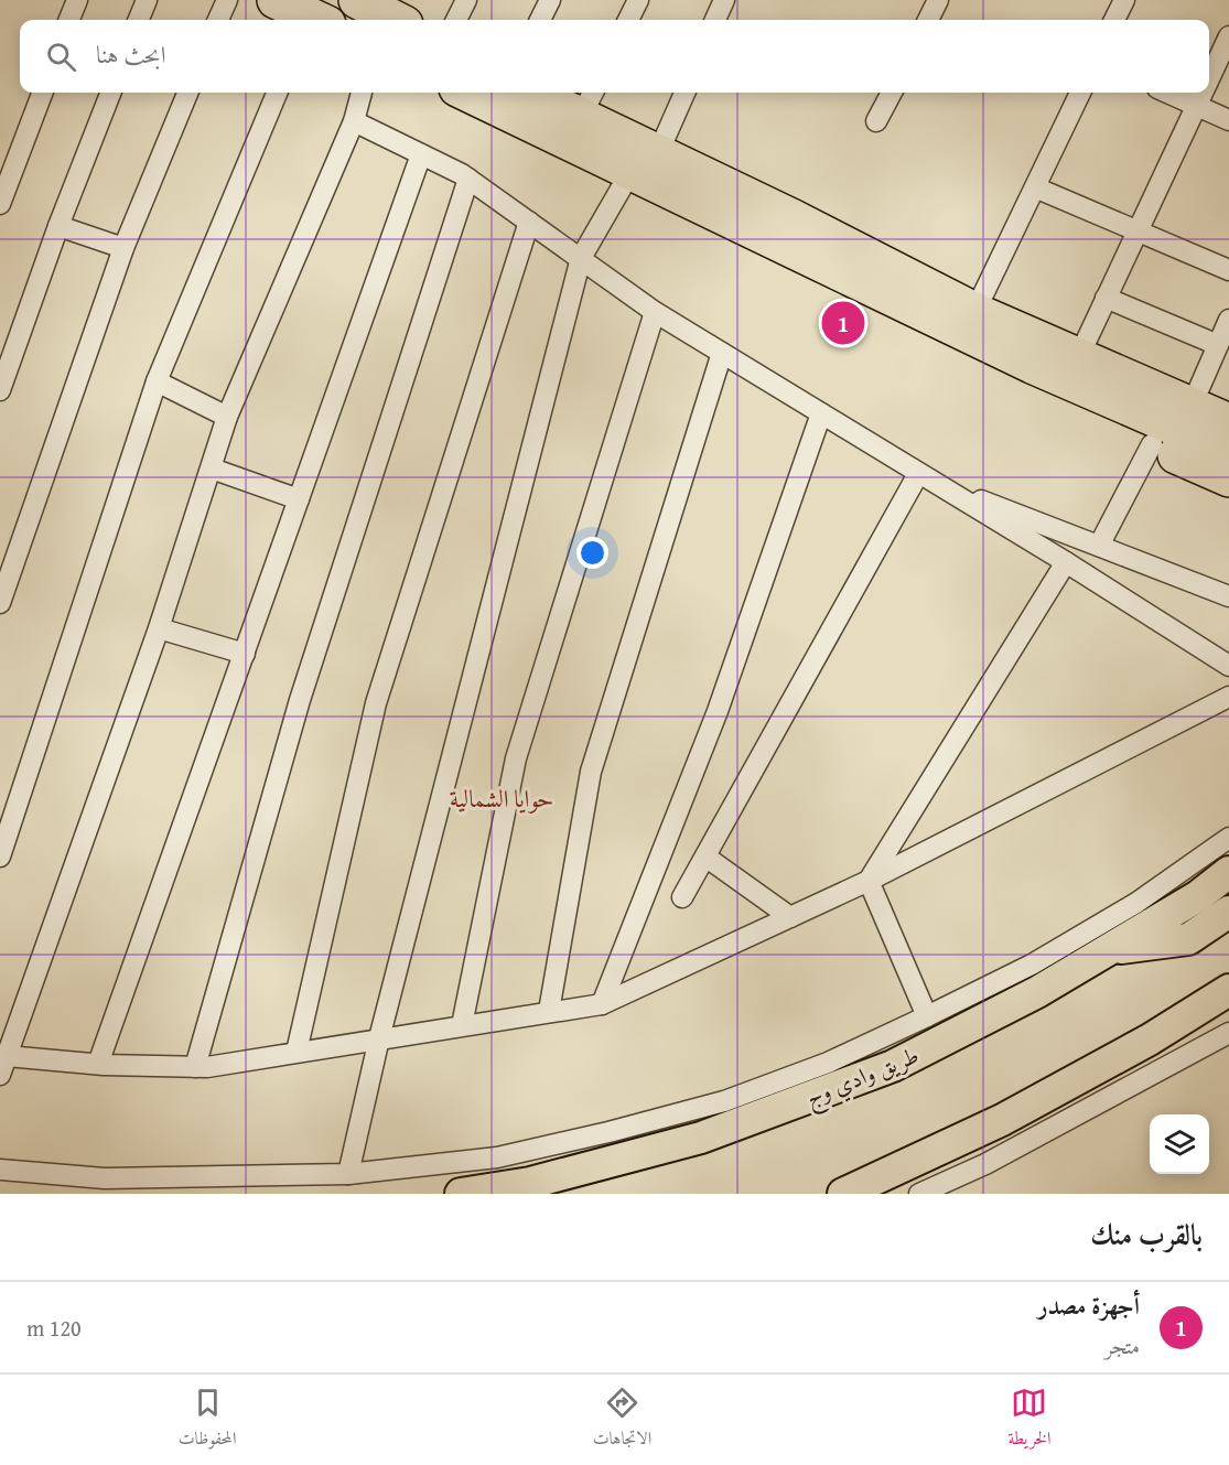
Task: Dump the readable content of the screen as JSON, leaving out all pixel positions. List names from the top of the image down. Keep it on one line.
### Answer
{"streets":{"main road":["طريق وادي وج"]},"districts":["حوايا الشمالية"],"page":{"search":"ابحث هنا","pins":"1","heading":"بالقرب منك","list":[{"mark":"1","name":"أجهزة مصدر","note":"متجر","value":"120 m"}],"nav":["الخريطة","الاتجاهات","المحفوظات"]}}
